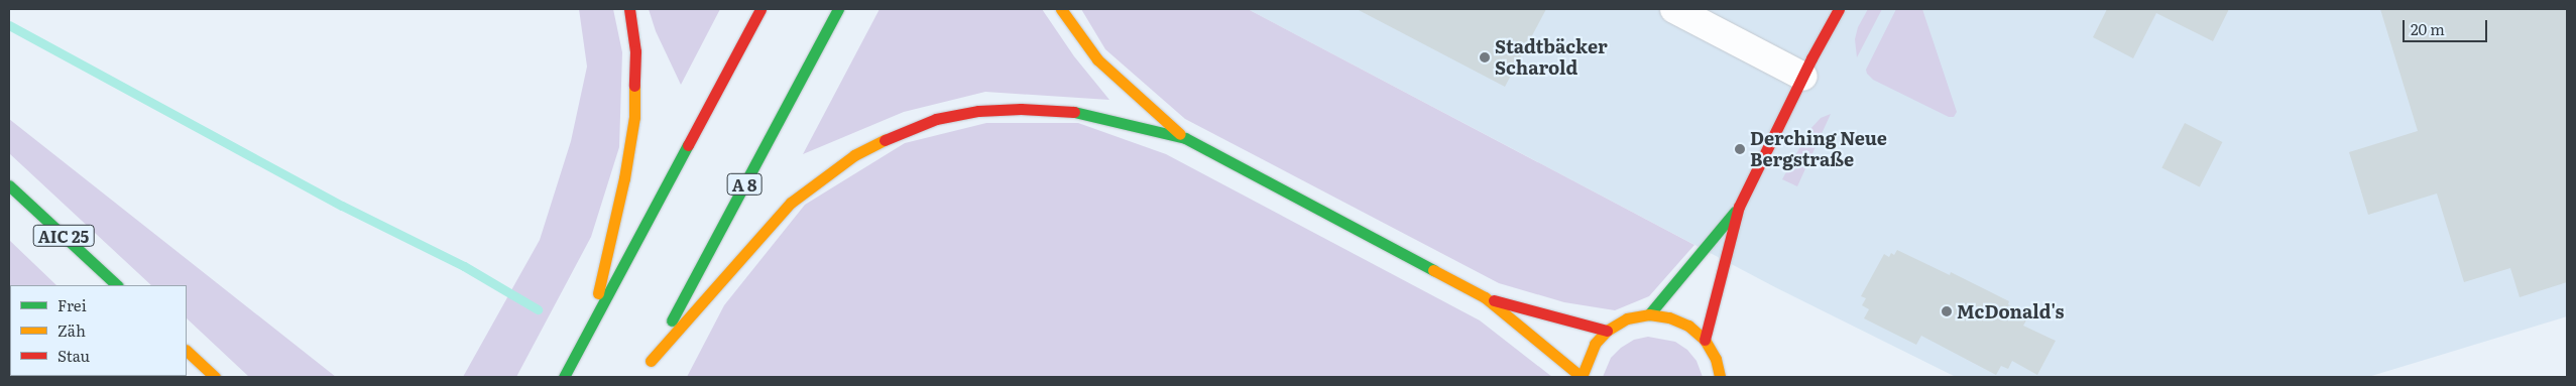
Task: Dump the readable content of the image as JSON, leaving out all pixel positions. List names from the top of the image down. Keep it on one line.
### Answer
{"streets":{"main road":["A 8","AIC 25"]},"places":["Stadtbäcker Scharold","Derching Neue Bergstraße","McDonald's"],"legend":["Frei","Zäh","Stau"],"scale_bar":"20 m"}
